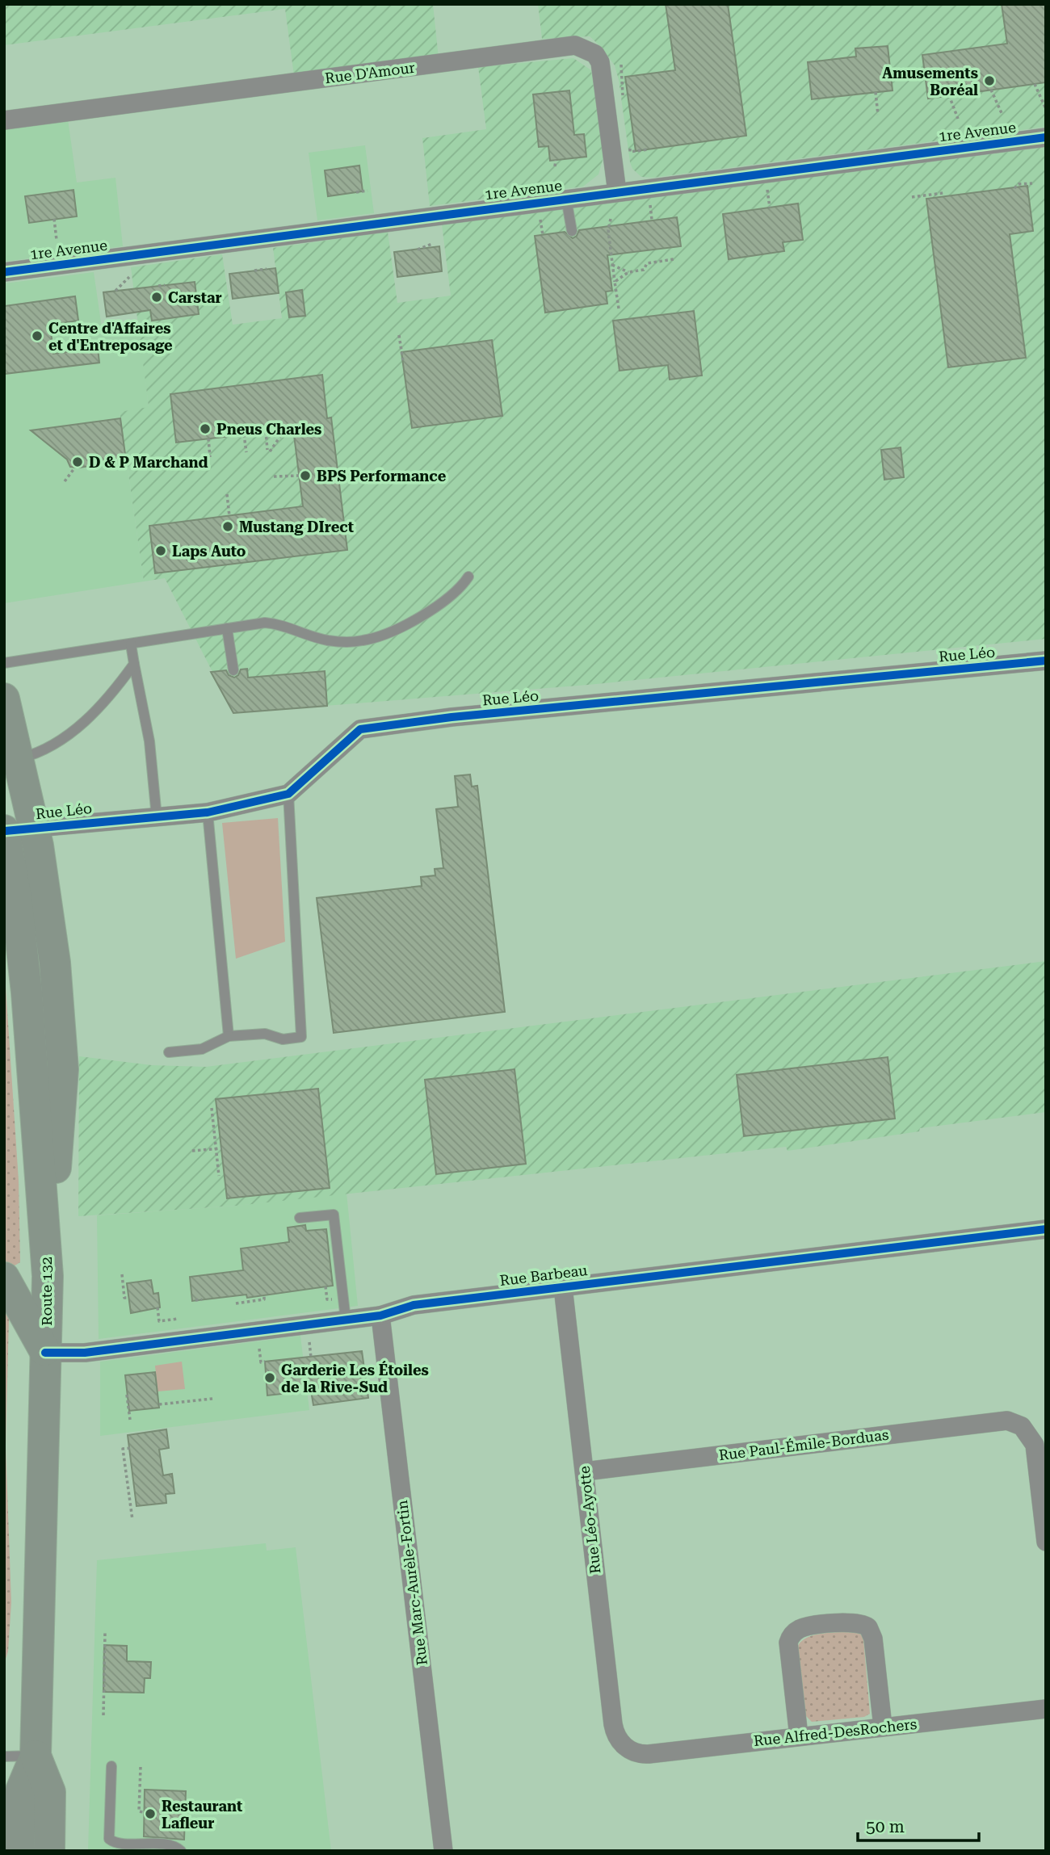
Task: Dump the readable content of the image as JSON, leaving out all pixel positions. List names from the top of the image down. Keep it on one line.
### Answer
{"streets":{"highway":["Route 132"],"street":["Rue D'Amour","1re Avenue","Rue Léo","Rue Barbeau","Rue Paul-Émile-Borduas","Rue Léo-Ayotte","Rue Marc-Aurèle-Fortin","Rue Alfred-DesRochers"]},"crossings":[["Rue D'Amour","1re Avenue"],["Rue Léo","Route 132"],["Rue Barbeau","Route 132"],["Rue Barbeau","Rue Léo-Ayotte"],["Rue Barbeau","Rue Marc-Aurèle-Fortin"],["Rue Paul-Émile-Borduas","Rue Léo-Ayotte"],["Rue Léo-Ayotte","Rue Alfred-DesRochers"]],"places":["Amusements Boréal","Carstar","Centre d'Affaires et d'Entreposage","Pneus Charles","D & P Marchand","BPS Performance","Mustang DIrect","Laps Auto","Garderie Les Étoiles de la Rive-Sud","Restaurant Lafleur"],"scale_bar":"50 m"}
